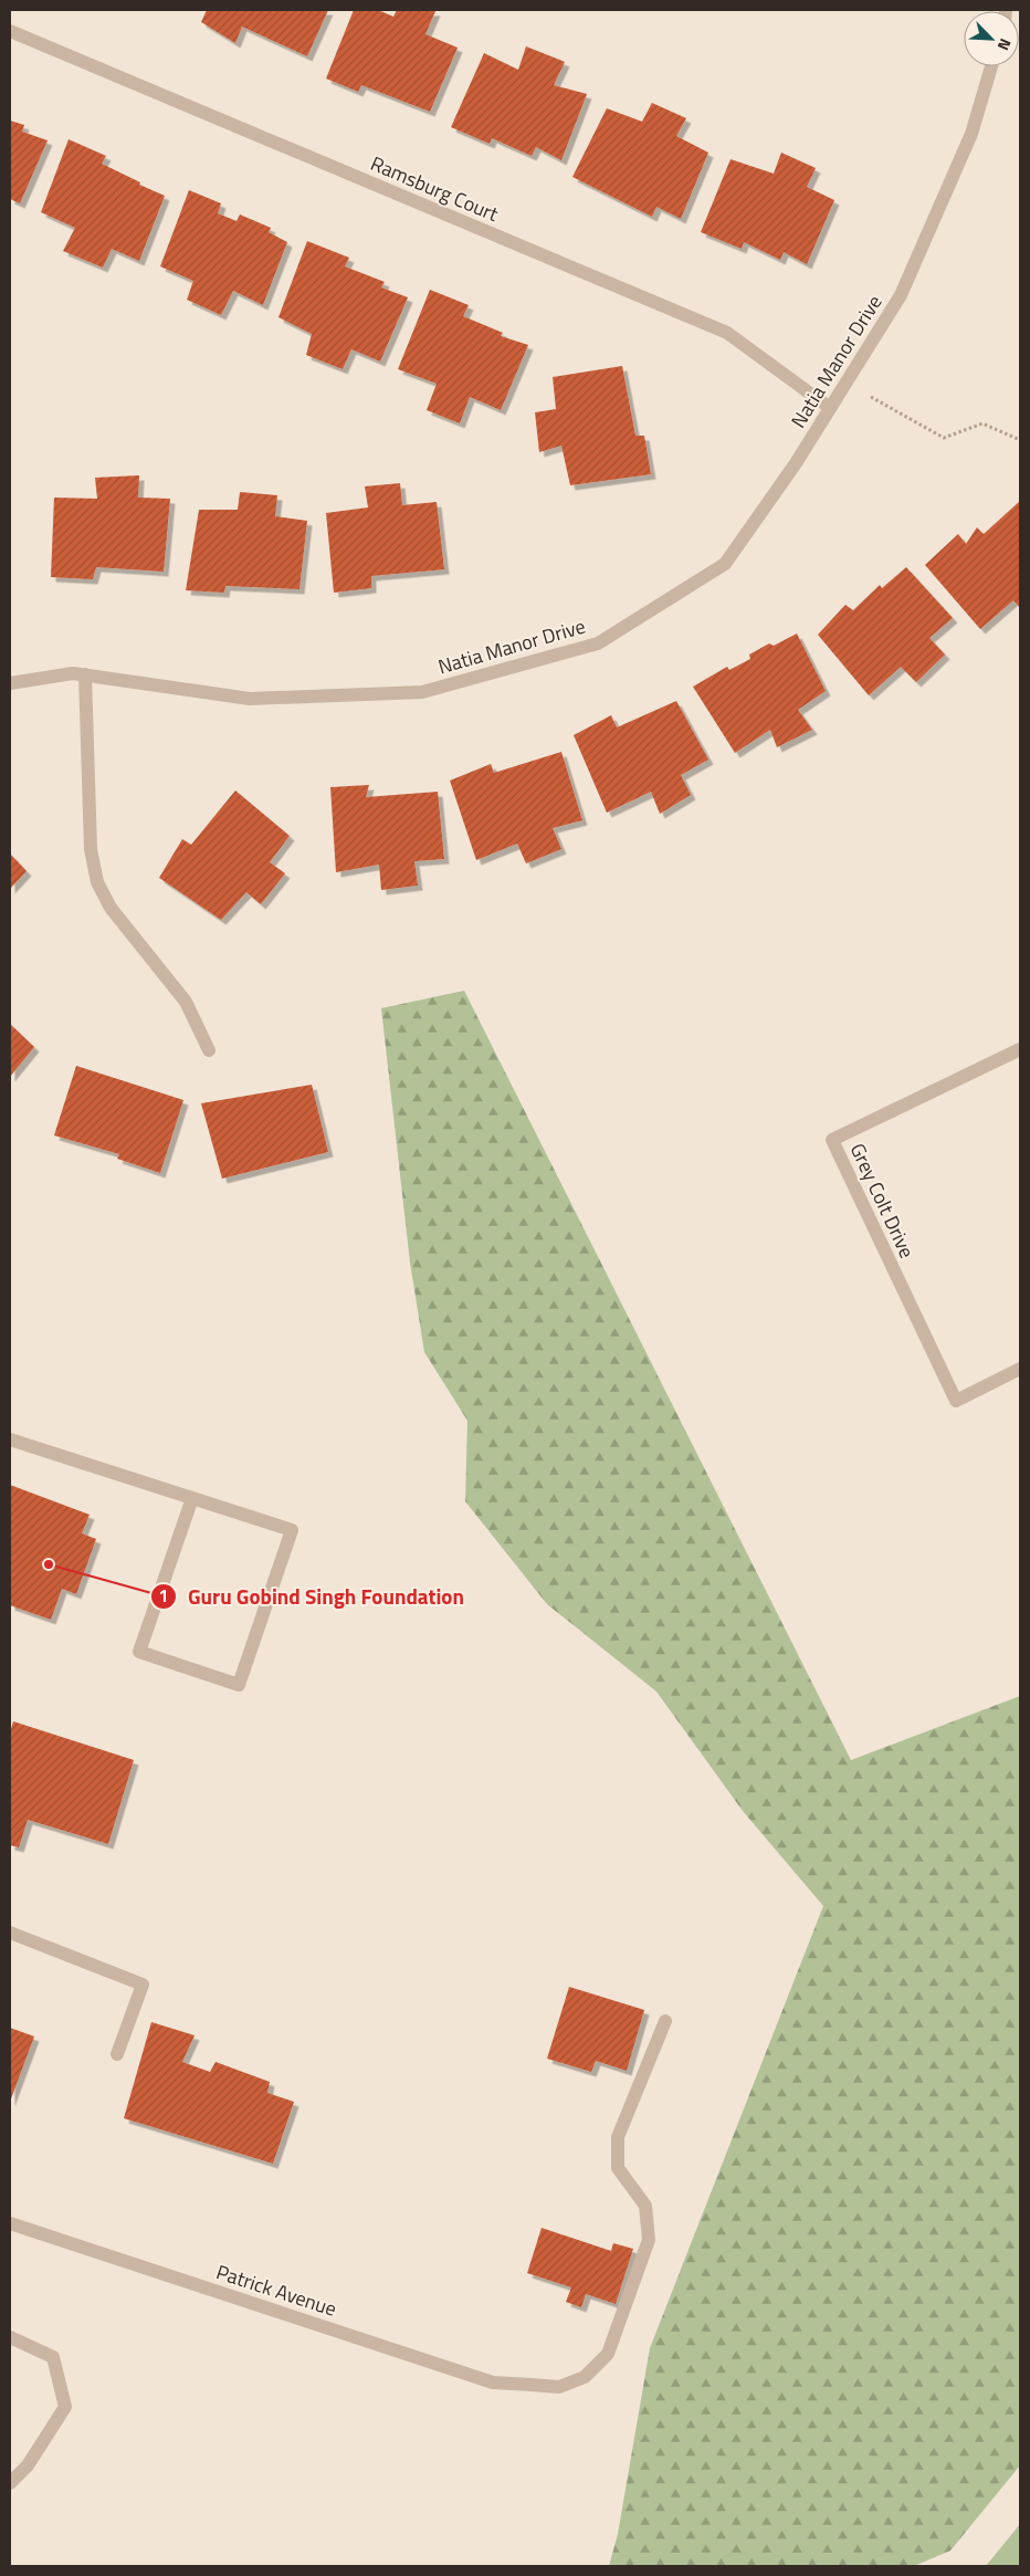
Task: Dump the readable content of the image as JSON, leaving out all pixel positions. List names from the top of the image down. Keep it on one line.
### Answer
{"streets":{"street":["Ramsburg Court","Natia Manor Drive","Grey Colt Drive","Patrick Avenue"]},"crossings":[["Ramsburg Court","Natia Manor Drive"]],"places":["Guru Gobind Singh Foundation"],"north":"bottom right"}
